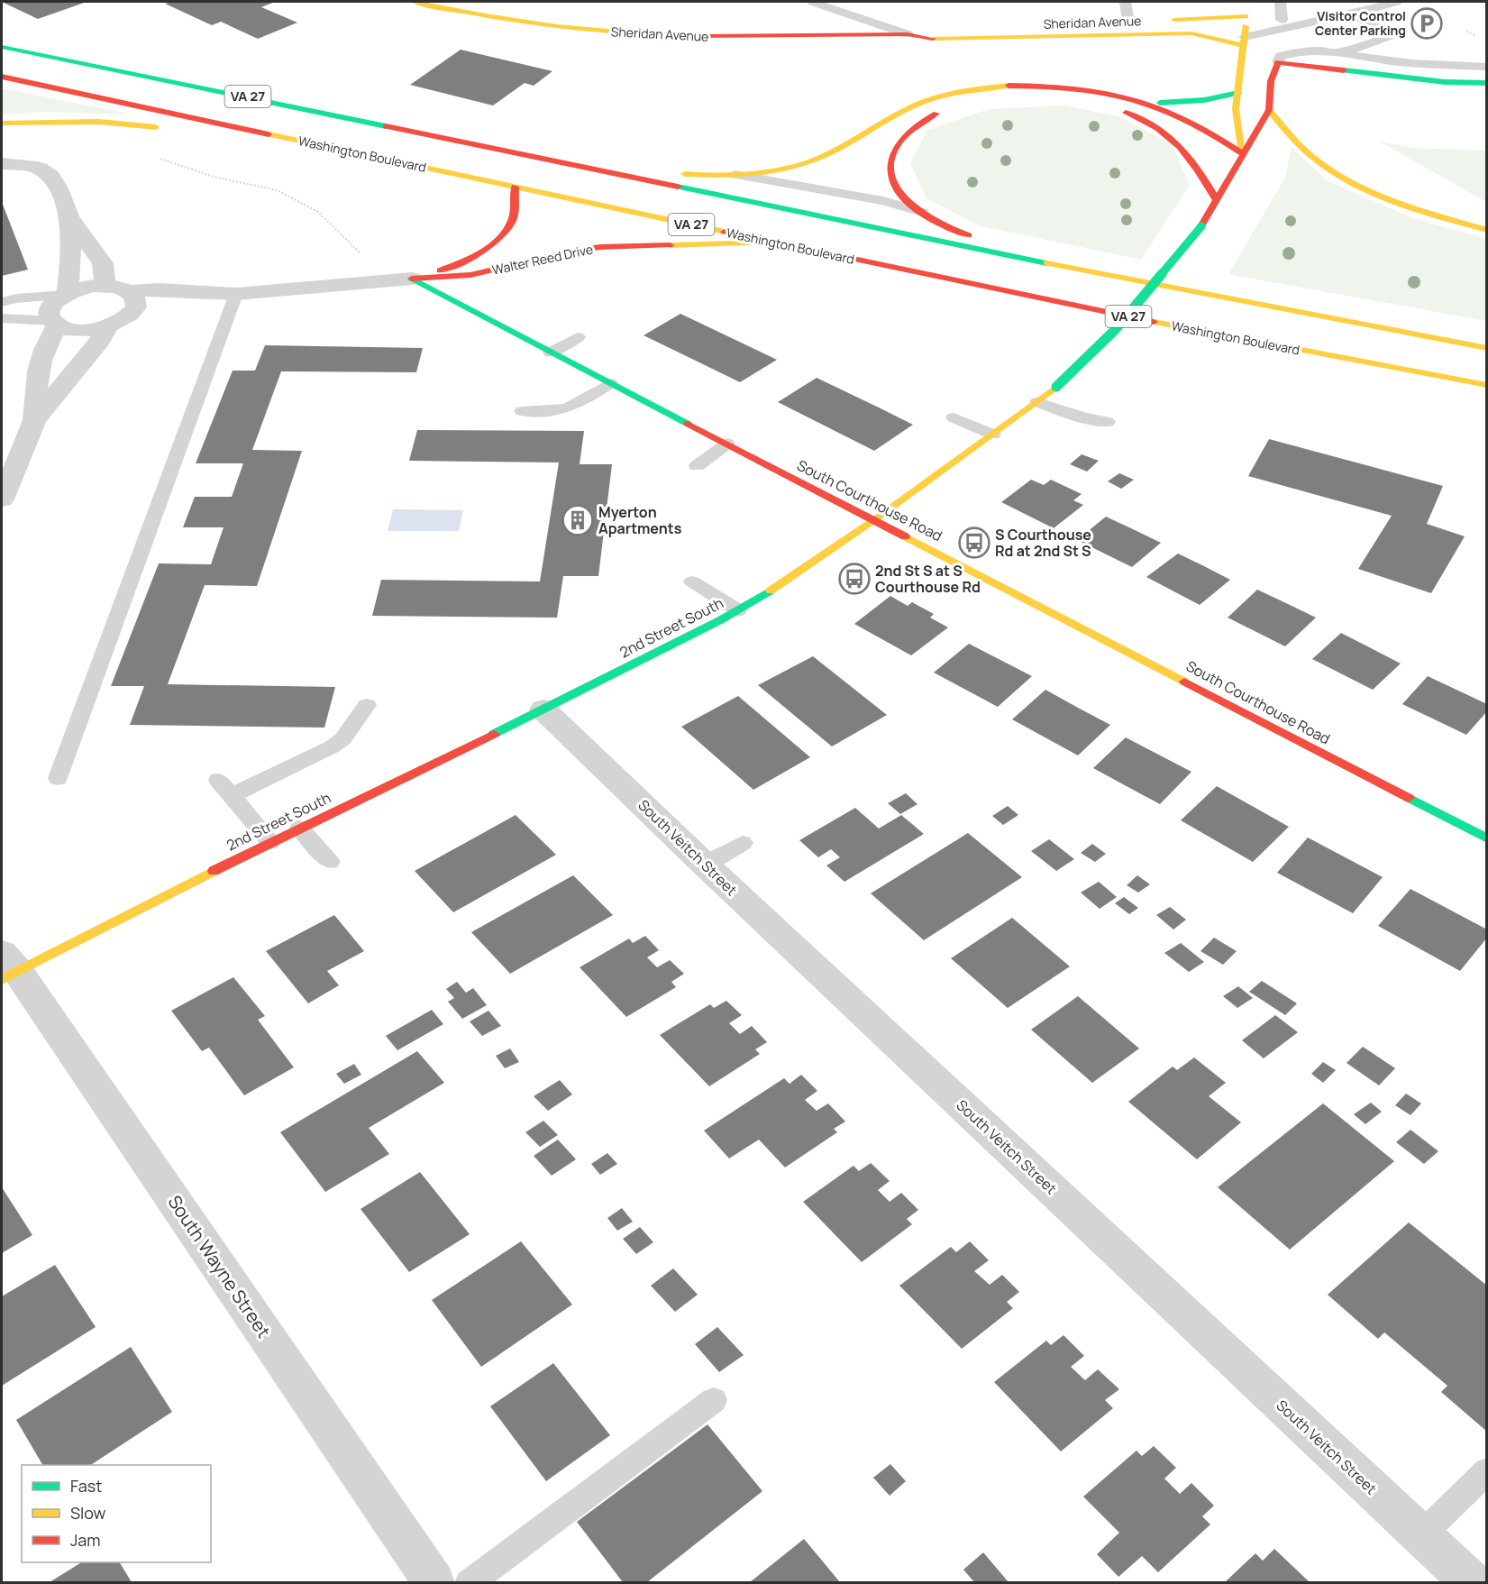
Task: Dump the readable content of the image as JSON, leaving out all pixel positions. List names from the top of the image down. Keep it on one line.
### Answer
{"streets":{"main road":["Sheridan Avenue","VA 27","Washington Boulevard","Walter Reed Drive","South Courthouse Road","2nd Street South"],"street":["South Veitch Street","South Wayne Street"]},"crossings":[["Washington Boulevard","Walter Reed Drive"],["Walter Reed Drive","South Courthouse Road"],["South Courthouse Road","2nd Street South"],["2nd Street South","South Veitch Street"],["2nd Street South","South Wayne Street"]],"places":{"parking":["Visitor Control Center Parking"],"building":["Myerton Apartments"],"bus stop":["S Courthouse Rd at 2nd St S","2nd St S at S Courthouse Rd"]},"legend":["Fast","Slow","Jam"]}
